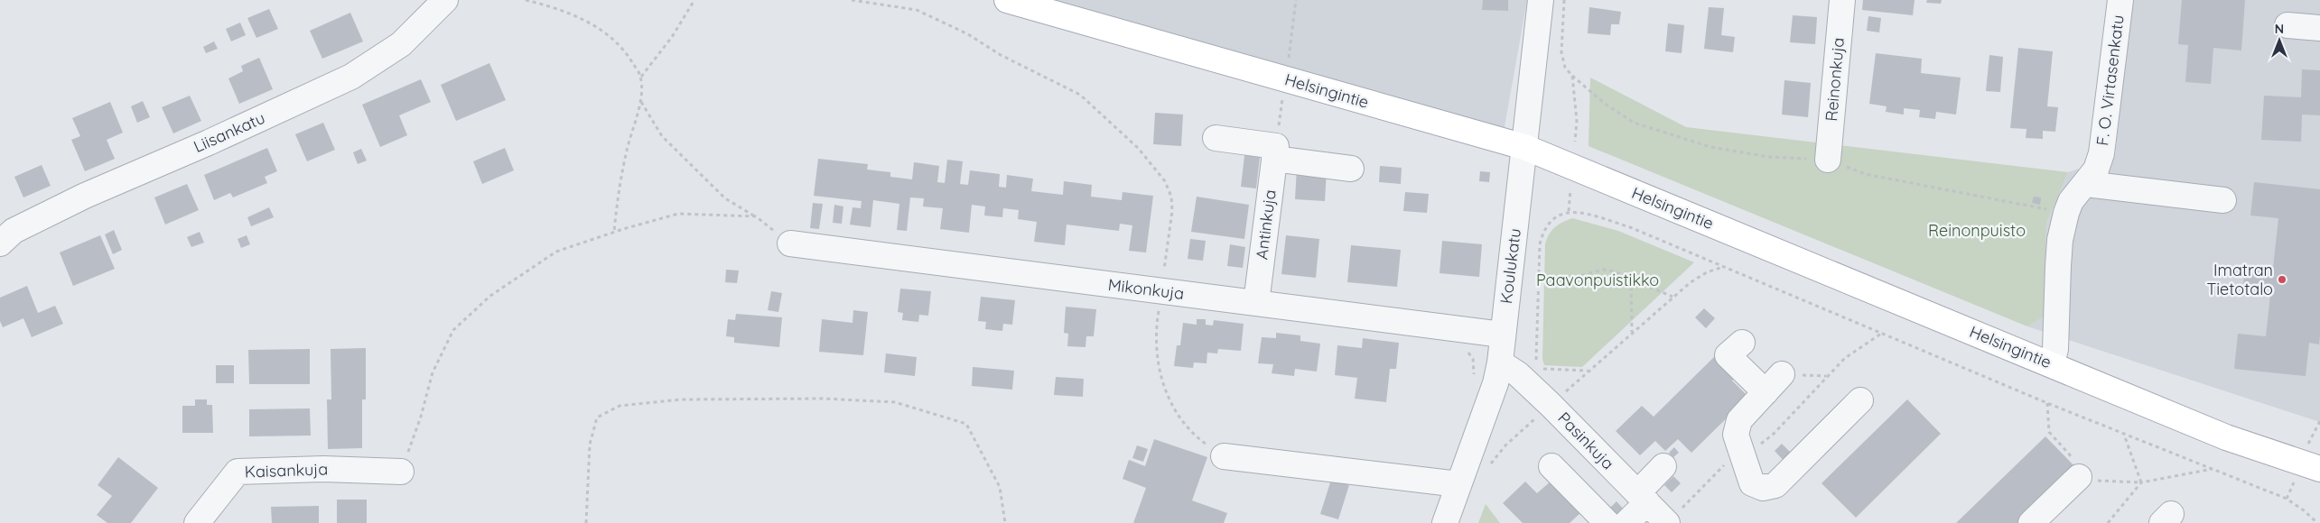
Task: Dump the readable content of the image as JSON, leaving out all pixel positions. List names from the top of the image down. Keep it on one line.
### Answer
{"streets":{"main road":["Helsingintie"],"street":["Reinonkuja","F. O. Virtasenkatu","Liisankatu","Antinkuja","Koulukatu","Mikonkuja","Pasinkuja","Kaisankuja"]},"crossings":[["F. O. Virtasenkatu","Helsingintie"],["Helsingintie","Koulukatu"],["Antinkuja","Mikonkuja"],["Koulukatu","Mikonkuja"],["Koulukatu","Pasinkuja"]],"parks":["Reinonpuisto","Paavonpuistikko"],"places":["Imatran Tietotalo"],"north":"top"}
